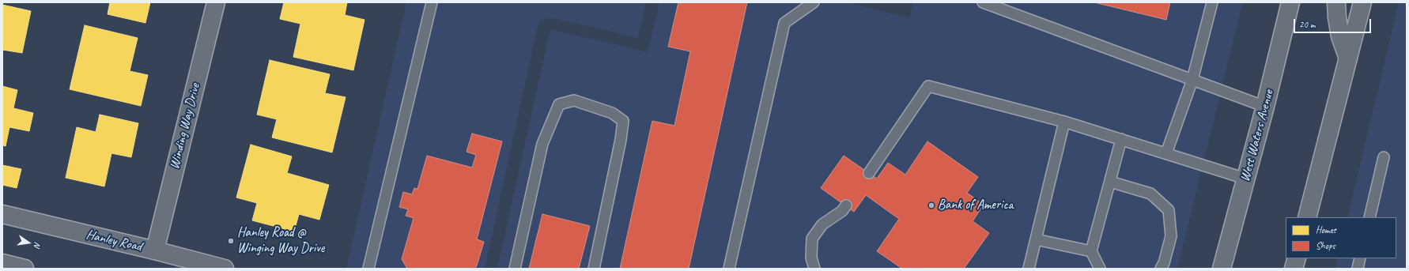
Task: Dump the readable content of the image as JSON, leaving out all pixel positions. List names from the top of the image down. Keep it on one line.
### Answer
{"streets":{"main road":["Winding Way Drive","West Waters Avenue","Hanley Road"]},"crossings":[["Winding Way Drive","Hanley Road"]],"places":["Bank of America","Hanley Road @ Winging Way Drive"],"legend":["Homes","Shops"],"scale_bar":"20 m","north":"right"}
